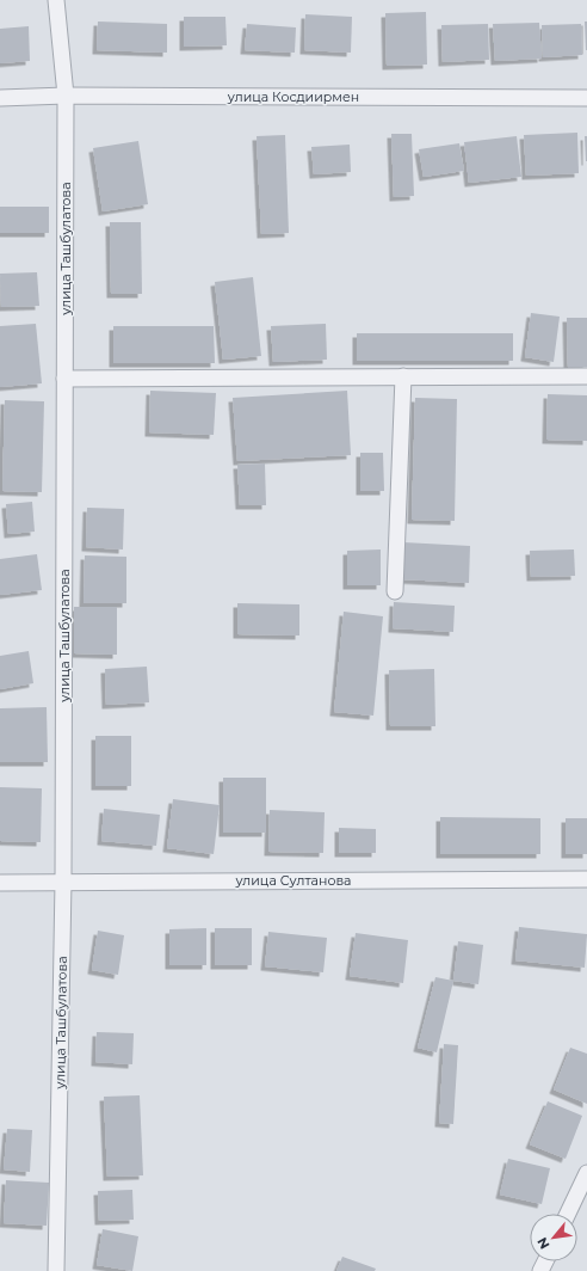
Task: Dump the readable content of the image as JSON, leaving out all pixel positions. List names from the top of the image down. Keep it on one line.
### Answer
{"streets":{"street":["улица Косдиирмен","улица Ташбулатова","улица Султанова"]},"crossings":[["улица Косдиирмен","улица Ташбулатова"],["улица Ташбулатова","улица Султанова"]],"north":"bottom left"}
